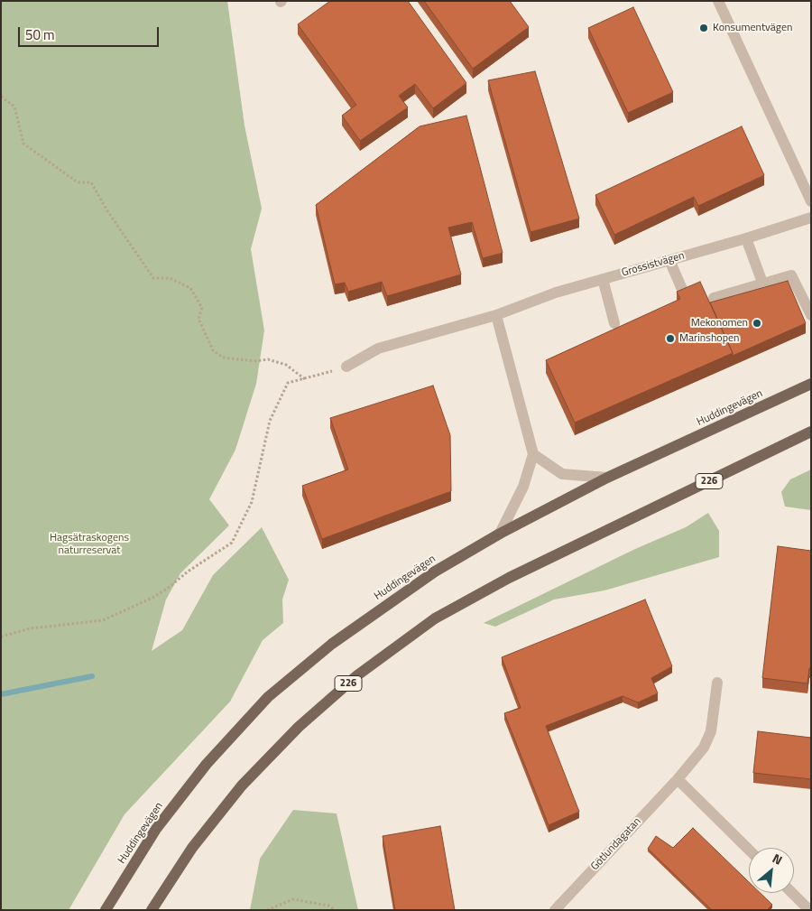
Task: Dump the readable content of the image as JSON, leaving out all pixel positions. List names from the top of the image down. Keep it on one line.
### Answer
{"streets":{"main road":["Huddingevägen","226"],"street":["Grossistvägen","Götlundagatan"]},"parks":["Hagsätraskogens naturreservat"],"places":["Konsumentvägen","Mekonomen","Marinshopen"],"scale_bar":"50 m","north":"top right"}
